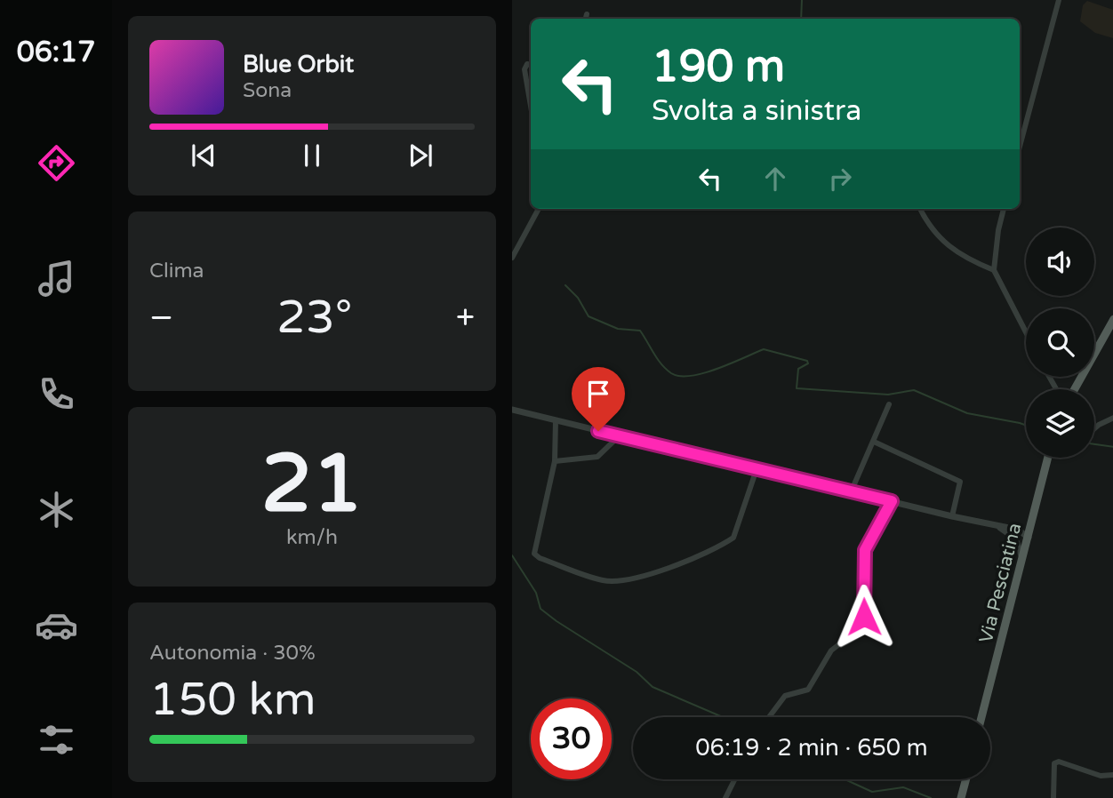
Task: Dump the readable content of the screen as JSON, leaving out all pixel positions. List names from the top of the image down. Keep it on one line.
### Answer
{"streets":{"main road":["Via Pesciatina"]},"page":{"tabs":"06:17","turn":["190 m","Svolta a sinistra"],"song":["Blue Orbit","Sona"],"tile":["Clima",["21","km/h"],["Autonomia · 30%","150 km"]],"heat":["−","23°","+"],"limit":"30","trip":"06:19 · 2 min · 650 m"}}
